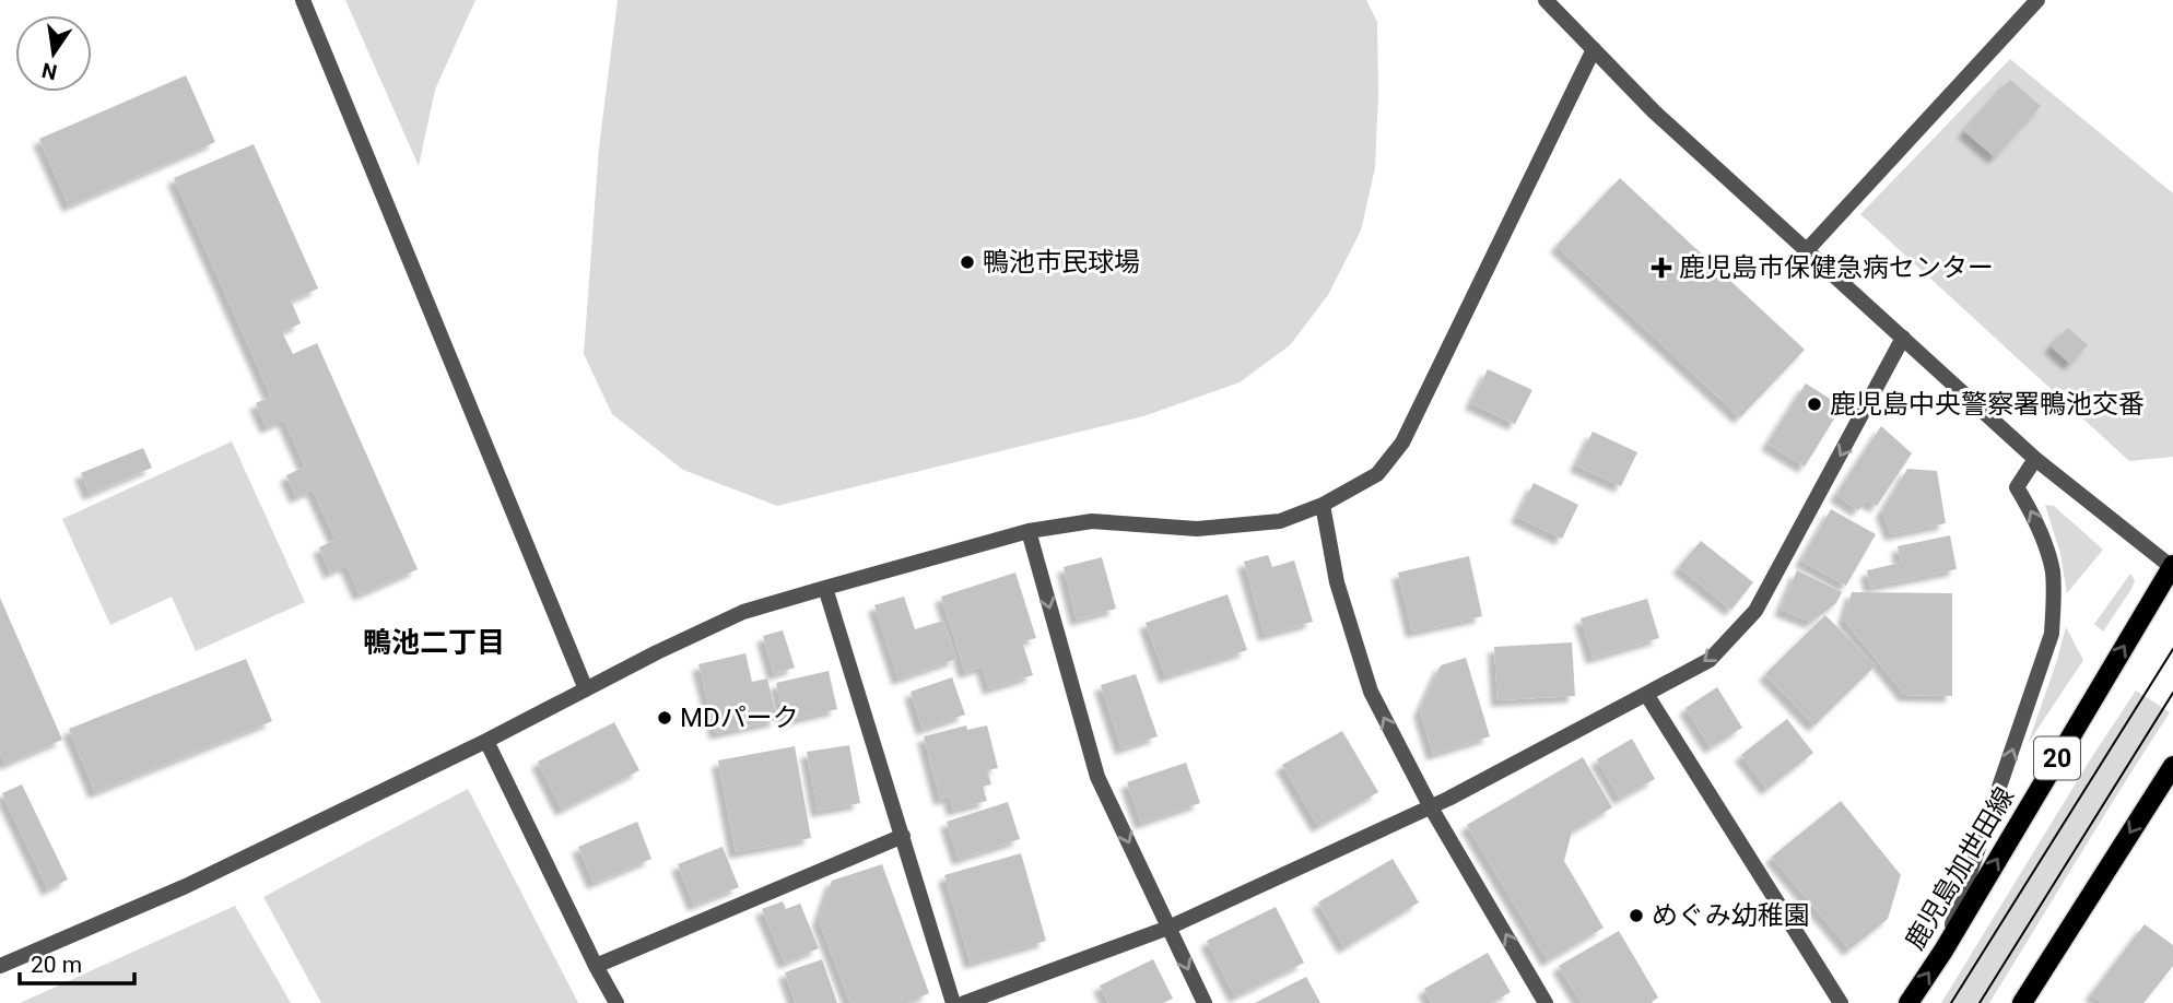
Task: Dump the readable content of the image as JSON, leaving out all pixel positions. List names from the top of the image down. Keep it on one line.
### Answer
{"streets":{"main road":["20","鹿児島加世田線"]},"districts":["鴨池二丁目"],"places":{"other":["鴨池市民球場","鹿児島中央警察署鴨池交番","MDパーク","めぐみ幼稚園"],"health":["鹿児島市保健急病センター"]},"scale_bar":"20 m","north":"bottom"}
